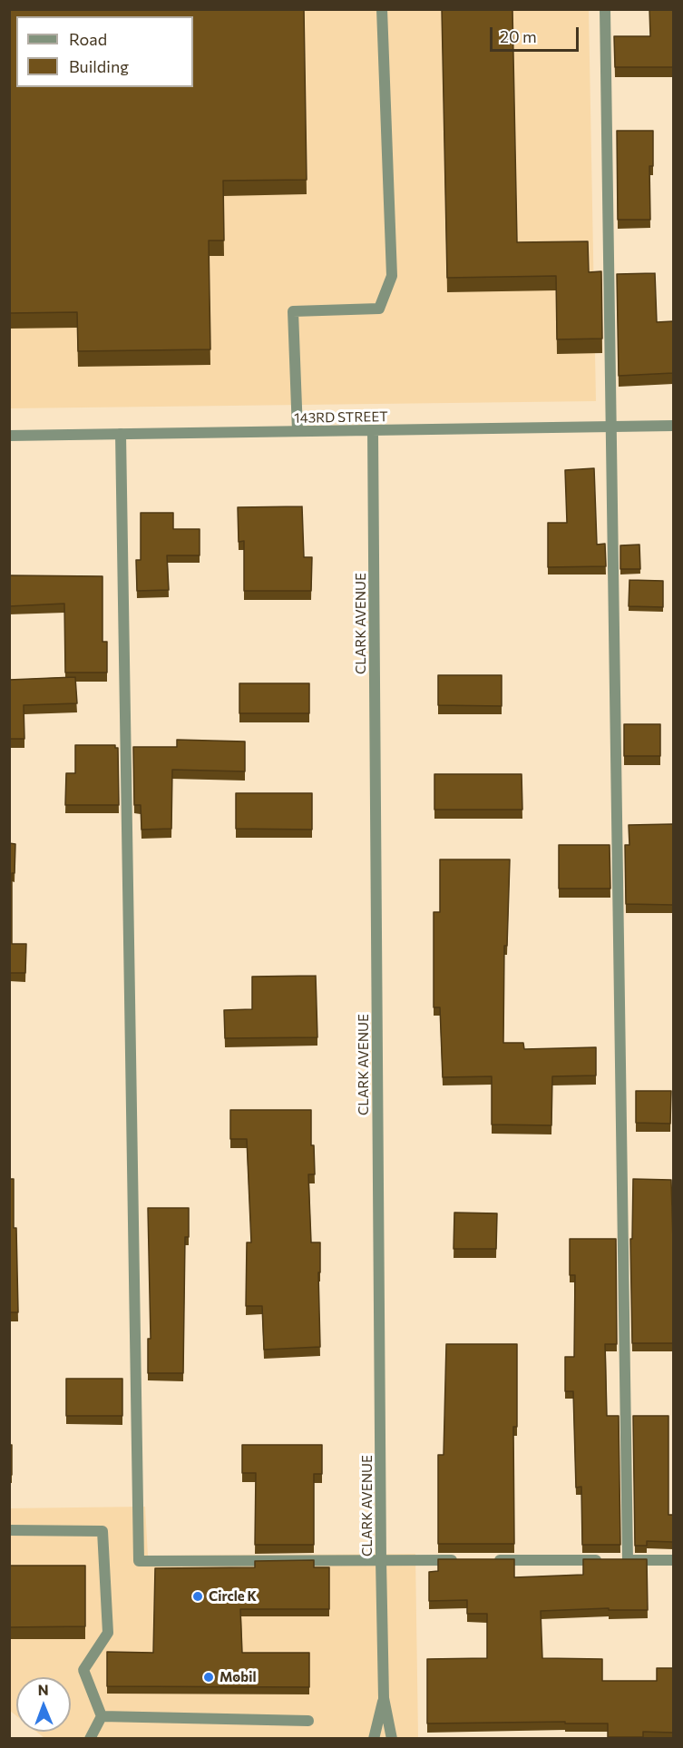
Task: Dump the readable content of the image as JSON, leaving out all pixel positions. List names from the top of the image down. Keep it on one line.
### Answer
{"streets":{"street":["143RD STREET","CLARK AVENUE"]},"crossings":[["143RD STREET","CLARK AVENUE"]],"places":["Circle K","Mobil"],"legend":["Road","Building"],"scale_bar":"20 m","north":"top"}
